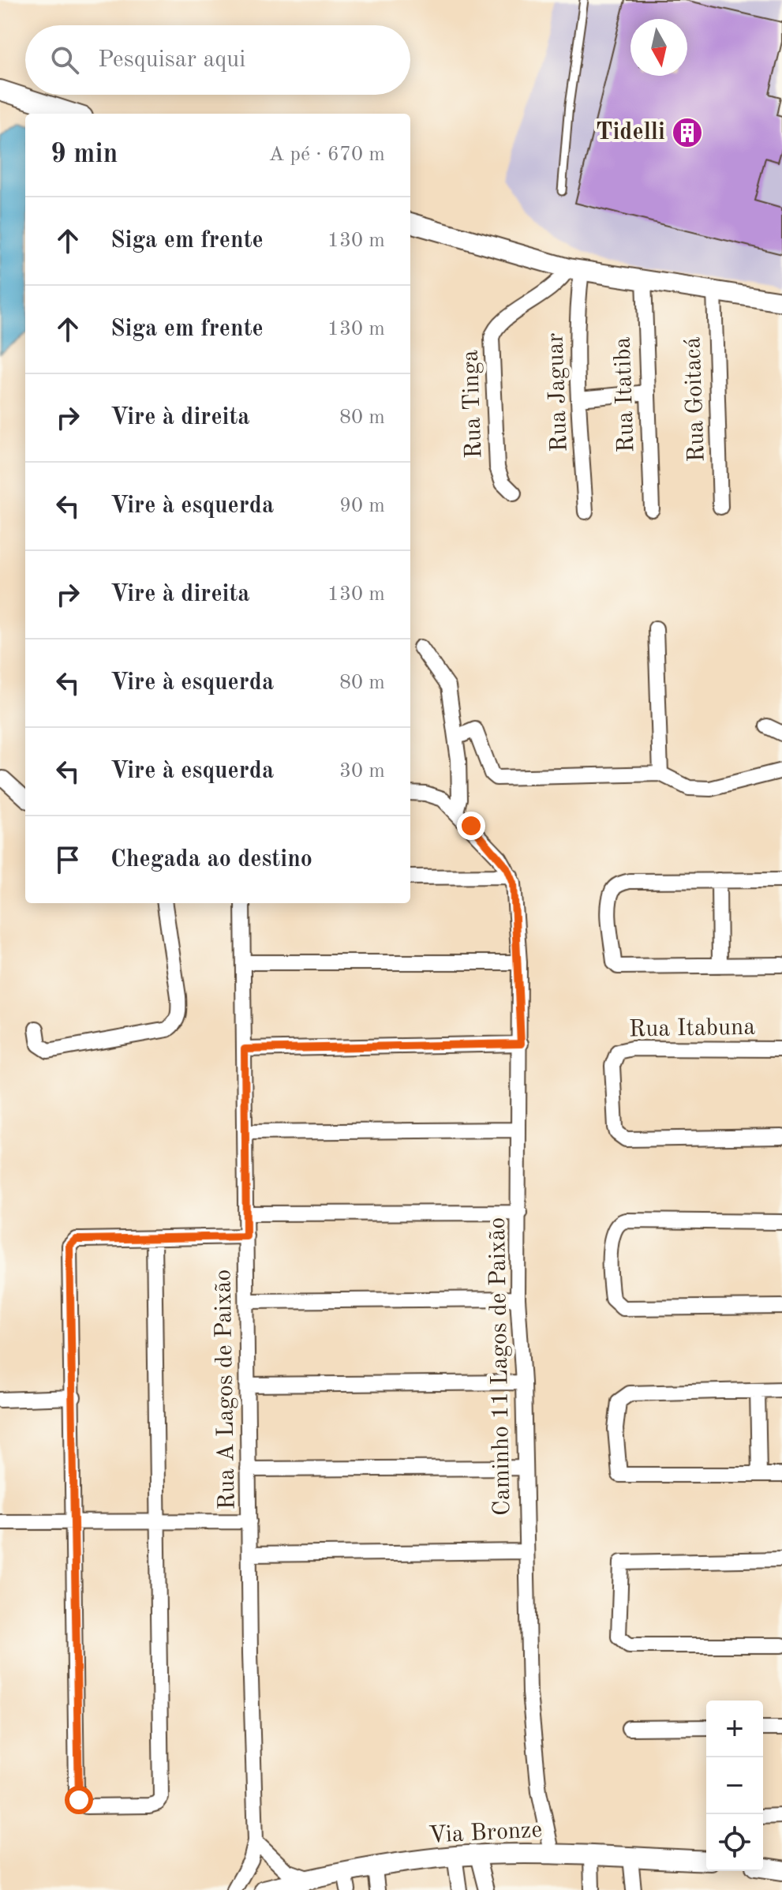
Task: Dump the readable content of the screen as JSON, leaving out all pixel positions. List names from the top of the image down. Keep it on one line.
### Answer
{"streets":{"main road":["Via Bronze"],"street":["Rua Jaguar","Rua Itatiba","Rua Goitacá","Rua Tinga","Rua Itabuna","Caminho 11 Lagos de Paixão","Rua A Lagos de Paixão"]},"crossings":[["Rua Jaguar","Rua Tinga"],["Caminho 11 Lagos de Paixão","Via Bronze"]],"places":{"building":["Tidelli"]},"north":"bottom","page":{"search":"Pesquisar aqui","heading":["9 min","A pé · 670 m"],"list":[["Siga em frente","130 m"],["Siga em frente","130 m"],["Vire à direita","80 m"],["Vire à esquerda","90 m"],["Vire à direita","130 m"],["Vire à esquerda","80 m"],["Vire à esquerda","30 m"],"Chegada ao destino"],"map_buttons":["+","−"]}}
